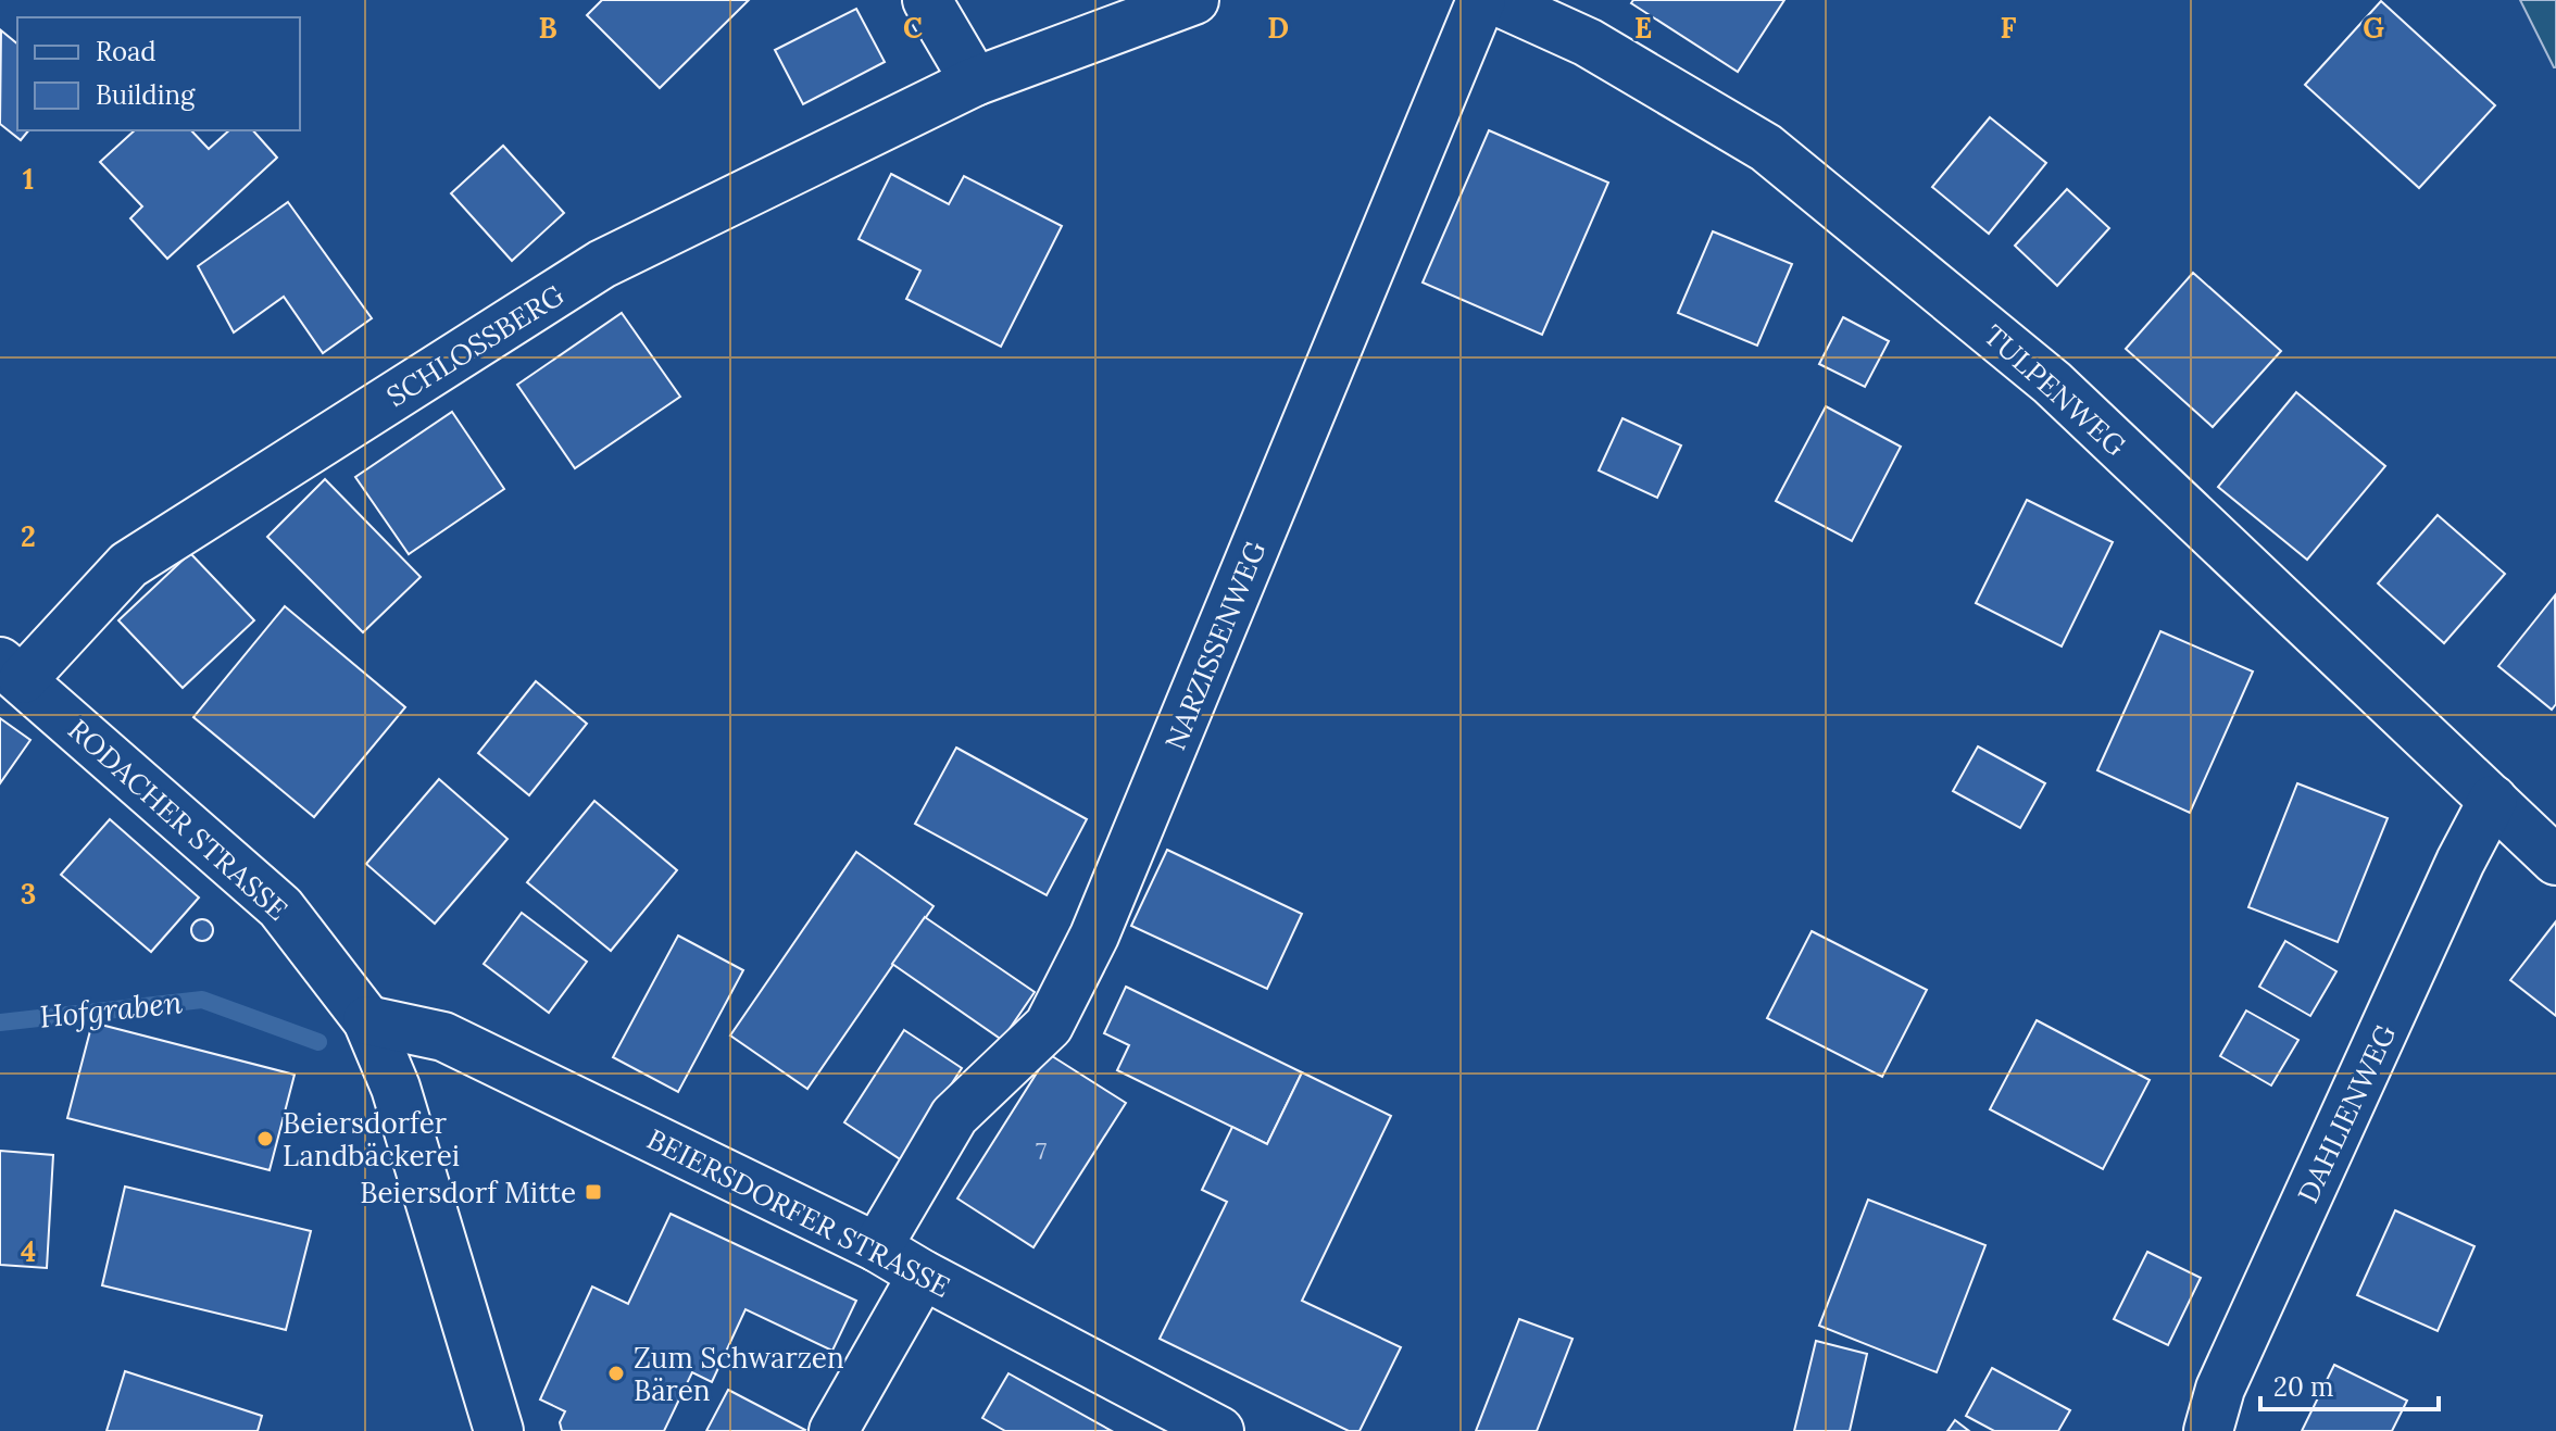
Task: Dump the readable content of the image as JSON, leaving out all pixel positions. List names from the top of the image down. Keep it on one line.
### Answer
{"streets":{"street":["SCHLOSSBERG","TULPENWEG","NARZISSENWEG","RODACHER STRASSE","DAHLIENWEG","BEIERSDORFER STRASSE"]},"crossings":[["SCHLOSSBERG","RODACHER STRASSE"],["TULPENWEG","DAHLIENWEG"],["NARZISSENWEG","BEIERSDORFER STRASSE"],["RODACHER STRASSE","BEIERSDORFER STRASSE"]],"water":["Hofgraben"],"places":{"other":["Beiersdorfer Landbäckerei","Zum Schwarzen Bären"],"transit":["Beiersdorf Mitte"]},"house_numbers":["7"],"legend":["Road","Building"],"scale_bar":"20 m","grid":{"columns":["B","C","D","E","F","G"],"rows":["1","2","3","4"]}}
